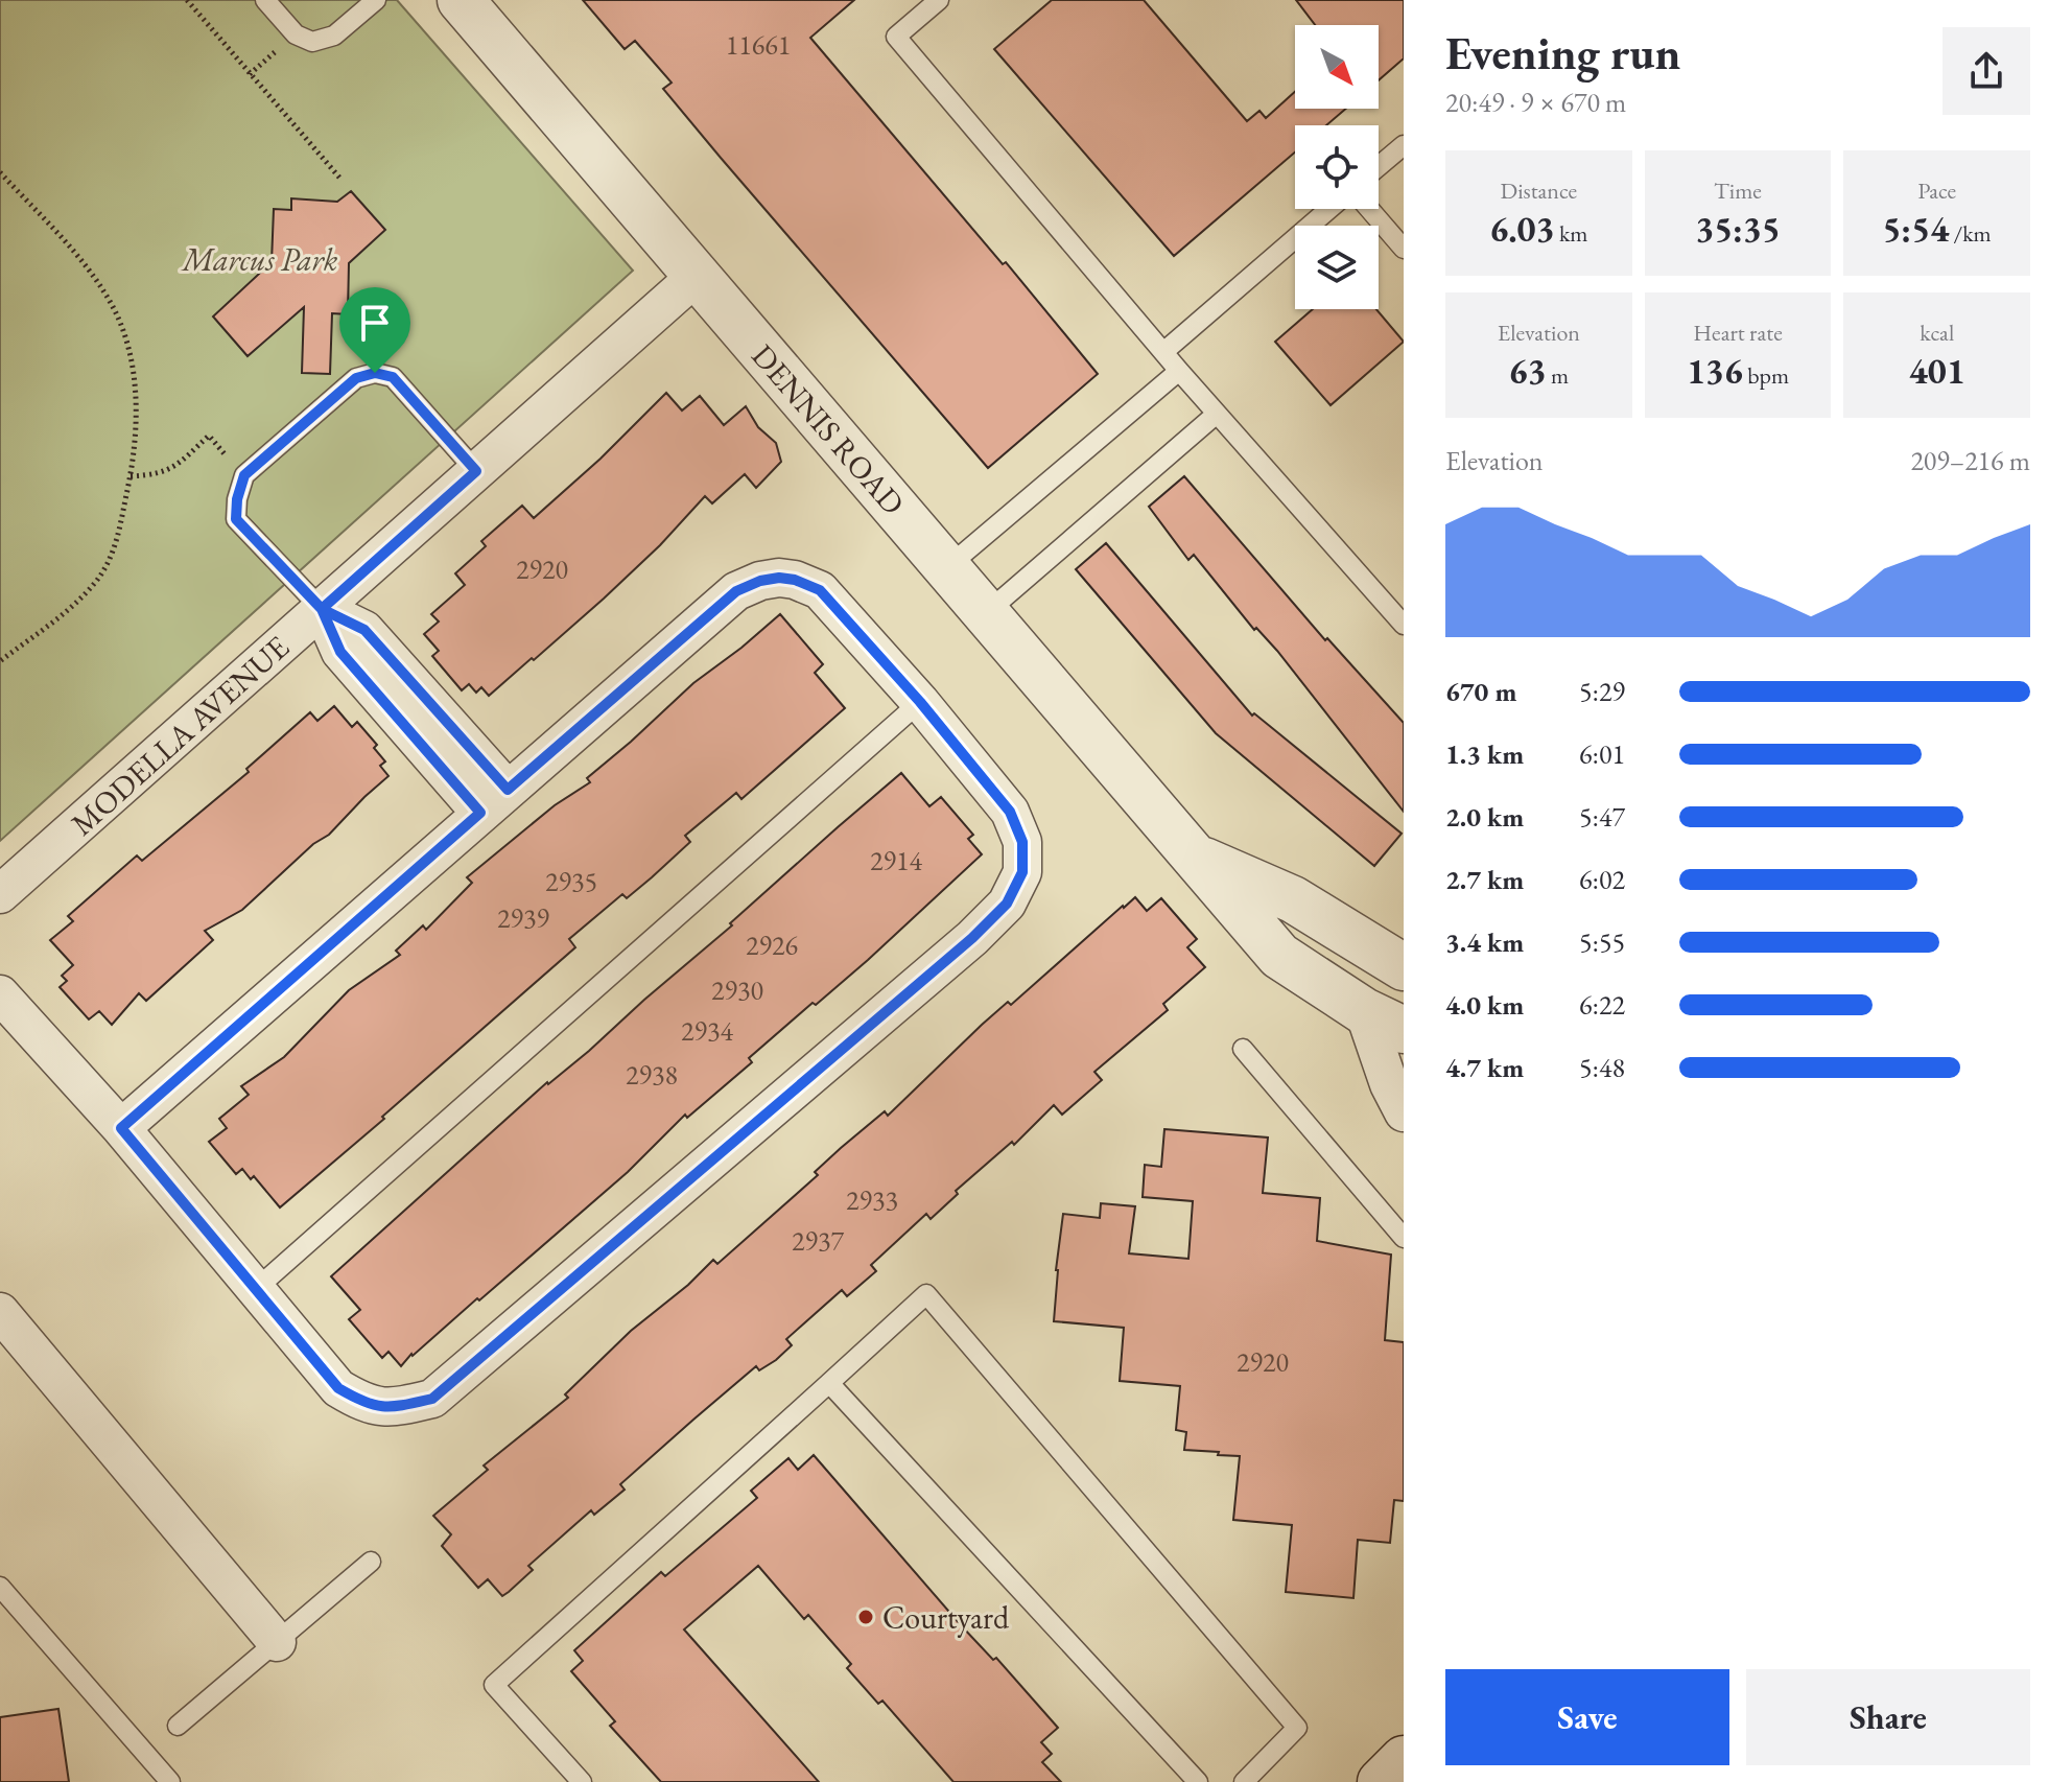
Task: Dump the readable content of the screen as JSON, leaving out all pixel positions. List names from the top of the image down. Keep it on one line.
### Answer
{"streets":{"street":["DENNIS ROAD","MODELLA AVENUE"]},"crossings":[["DENNIS ROAD","MODELLA AVENUE"]],"parks":["Marcus Park"],"places":["Courtyard"],"house_numbers":["11661","2920","2914","2935","2939","2926","2930","2934","2938","2933","2937","2920"],"north":"bottom right","page":{"heading":["Evening run","20:49 · 9 × 670 m"],"stats":[["Distance","6.03 km"],["Time","35:35"],["Pace","5:54 /km"],["Elevation","63 m"],["Heart rate","136 bpm"],["kcal","401"]],"chart":["Elevation","209–216 m"],"list":[{"name":"670 m","note":"5:29"},{"name":"1.3 km","note":"6:01"},{"name":"2.0 km","note":"5:47"},{"name":"2.7 km","note":"6:02"},{"name":"3.4 km","note":"5:55"},{"name":"4.0 km","note":"6:22"},{"name":"4.7 km","note":"5:48"}],"buttons":["Save","Share"]}}
